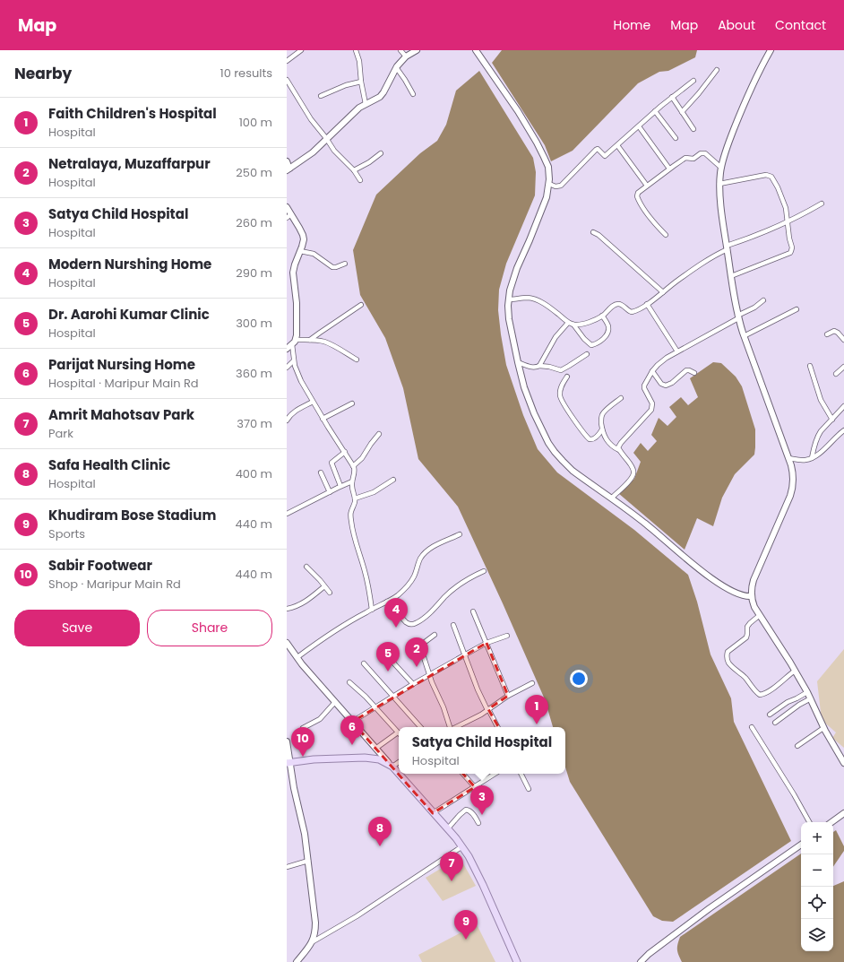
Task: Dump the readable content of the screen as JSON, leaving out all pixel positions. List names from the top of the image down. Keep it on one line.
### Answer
{"page":{"header":"Map","nav":["Home","Map","About","Contact"],"heading":["Nearby","10 results"],"list":[{"mark":"1","name":"Faith Children's Hospital","note":"Hospital","value":"100 m"},{"mark":"2","name":"Netralaya, Muzaffarpur","note":"Hospital","value":"250 m"},{"mark":"3","name":"Satya Child Hospital","note":"Hospital","value":"260 m"},{"mark":"4","name":"Modern Nurshing Home","note":"Hospital","value":"290 m"},{"mark":"5","name":"Dr. Aarohi Kumar Clinic","note":"Hospital","value":"300 m"},{"mark":"6","name":"Parijat Nursing Home","note":"Hospital · Maripur Main Rd","value":"360 m"},{"mark":"7","name":"Amrit Mahotsav Park","note":"Park","value":"370 m"},{"mark":"8","name":"Safa Health Clinic","note":"Hospital","value":"400 m"},{"mark":"9","name":"Khudiram Bose Stadium","note":"Sports","value":"440 m"},{"mark":"10","name":"Sabir Footwear","note":"Shop · Maripur Main Rd","value":"440 m"}],"pins":["4","2","5","1","6","10","3","8","7","9"],"buttons":["Save","Share"],"popup":["Satya Child Hospital","Hospital"],"map_buttons":["+","−"]}}
